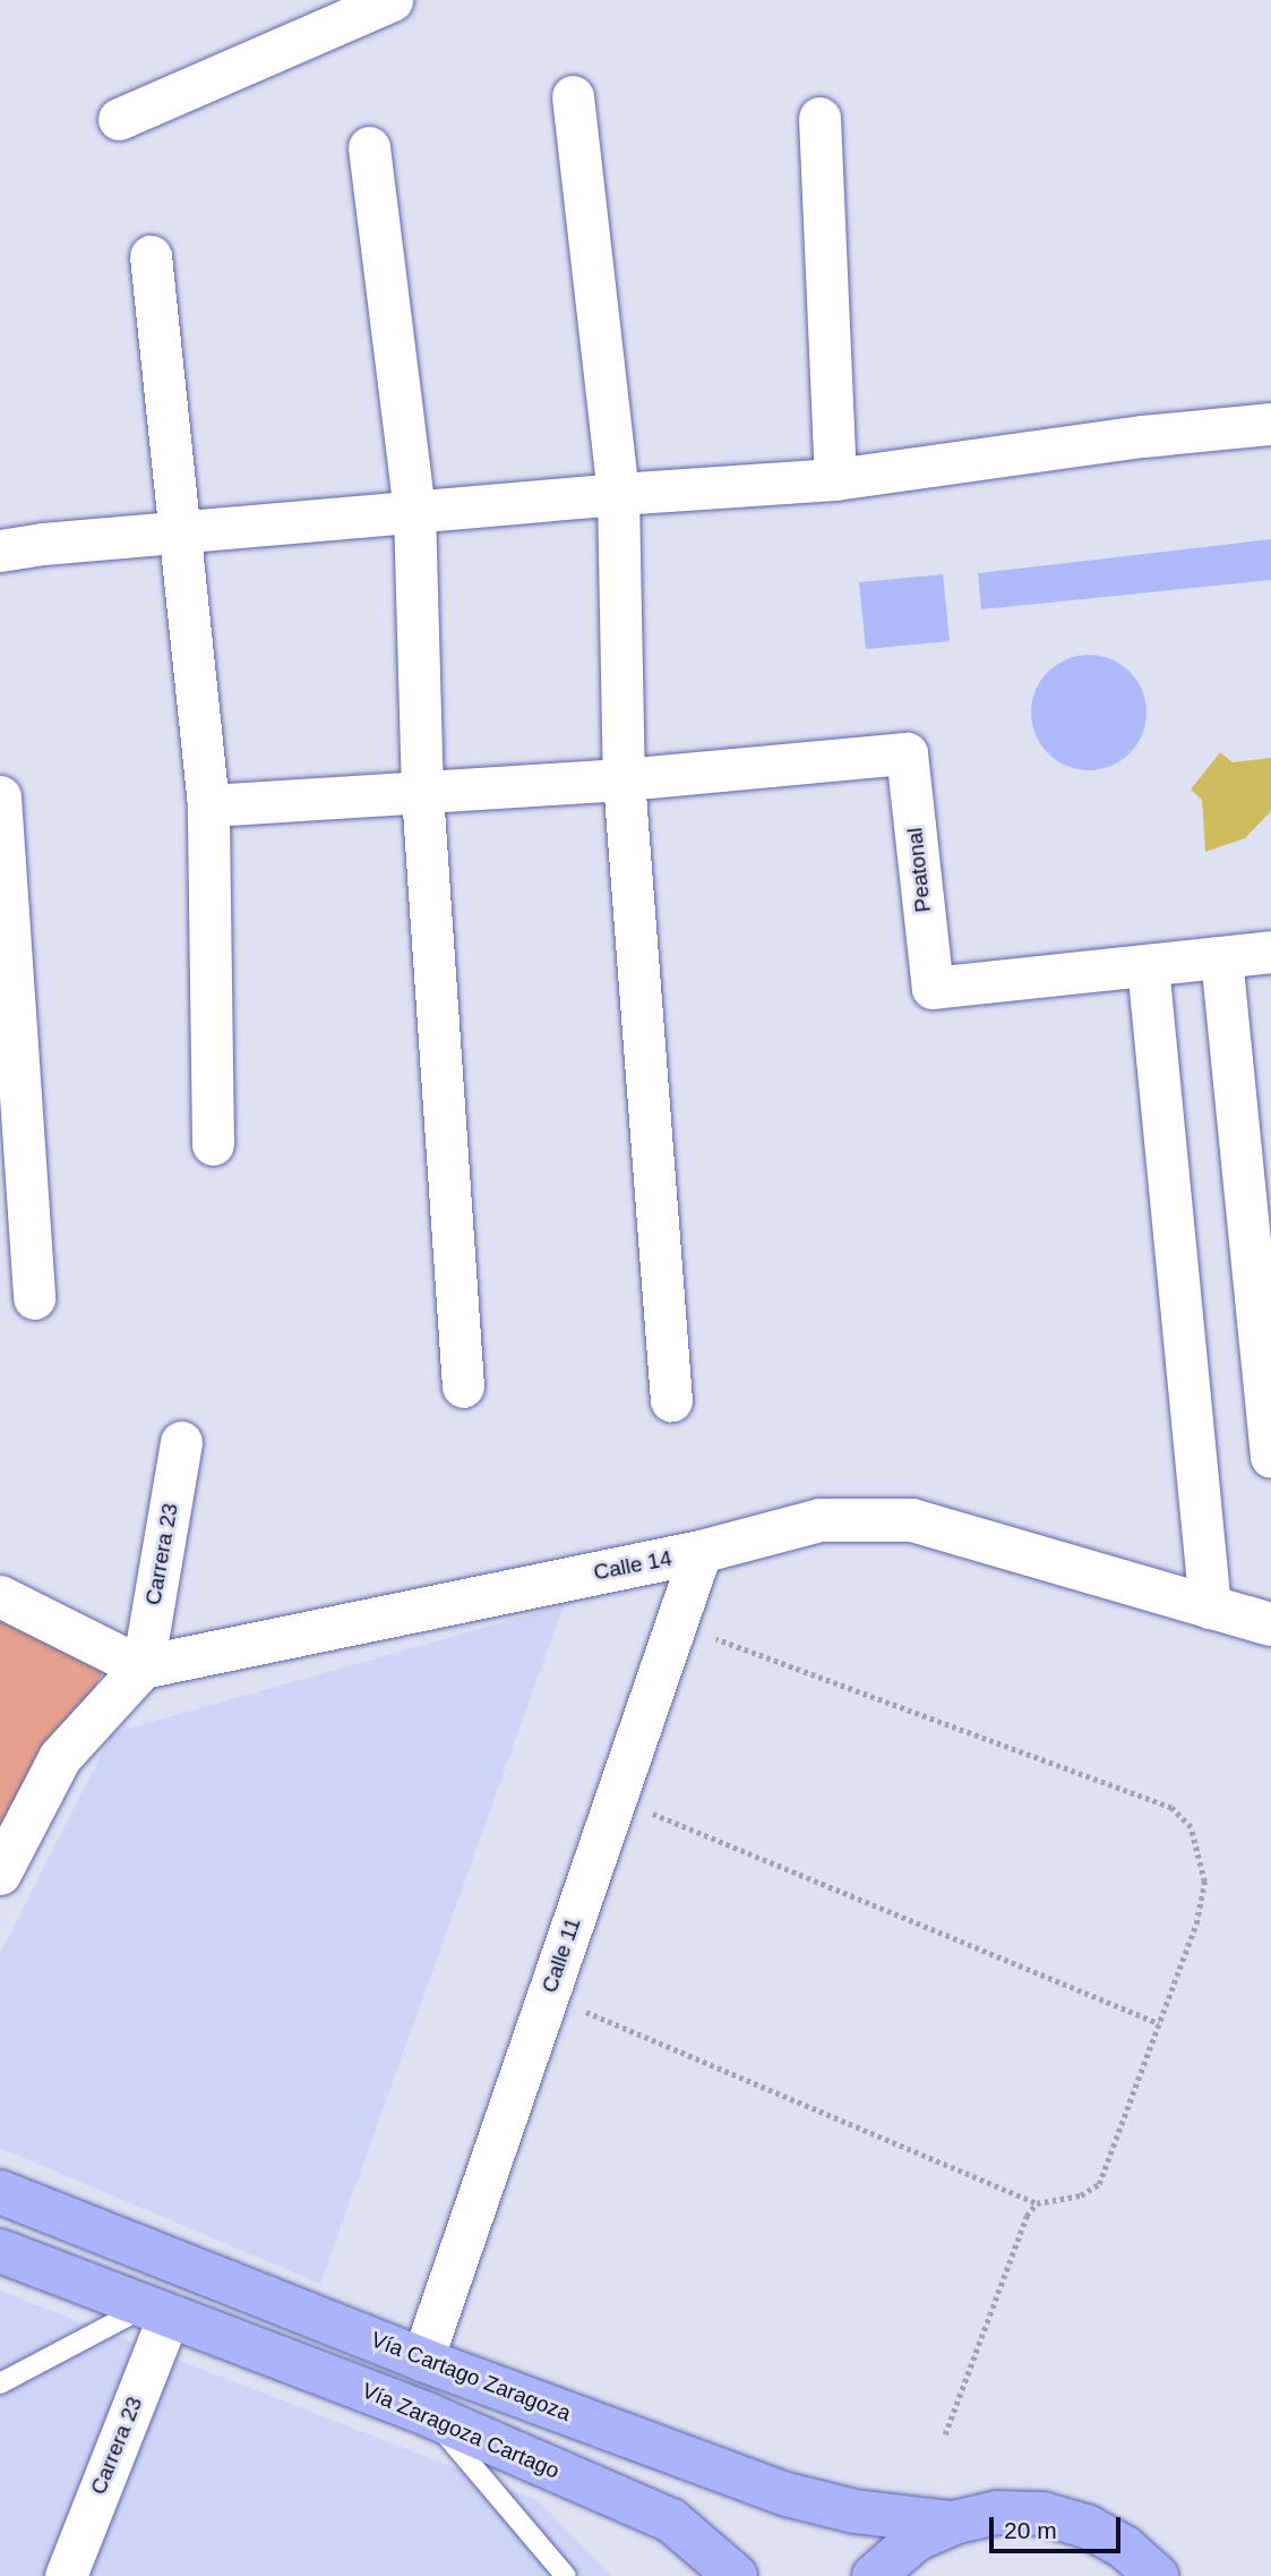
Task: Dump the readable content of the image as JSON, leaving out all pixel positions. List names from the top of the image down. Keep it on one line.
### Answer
{"streets":{"highway":["Vía Cartago Zaragoza","Vía Zaragoza Cartago"],"street":["Peatonal","Carrera 23","Calle 14","Calle 11"]},"crossings":[["Carrera 23","Calle 14"],["Carrera 23","Vía Zaragoza Cartago"],["Calle 14","Calle 11"],["Calle 11","Vía Cartago Zaragoza"]],"scale_bar":"20 m"}
